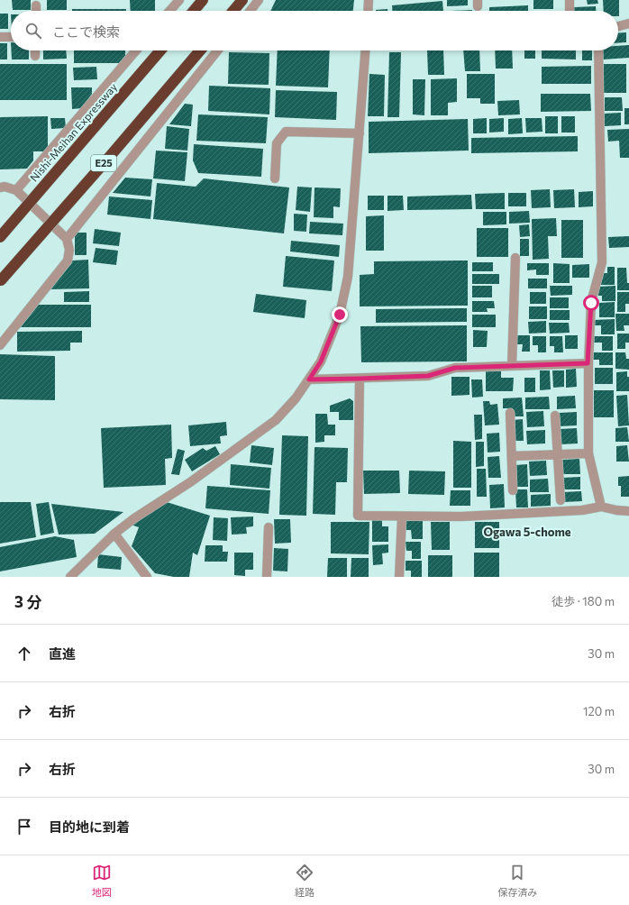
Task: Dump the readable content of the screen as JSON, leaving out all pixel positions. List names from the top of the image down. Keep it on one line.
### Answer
{"streets":{"highway":["Nishi-Meihan Expressway","E25"]},"districts":["Ogawa 5-chome"],"page":{"search":"ここで検索","heading":["3 分","徒歩 · 180 m"],"list":[["直進","30 m"],["右折","120 m"],["右折","30 m"],"目的地に到着"],"nav":["地図","経路","保存済み"]}}
